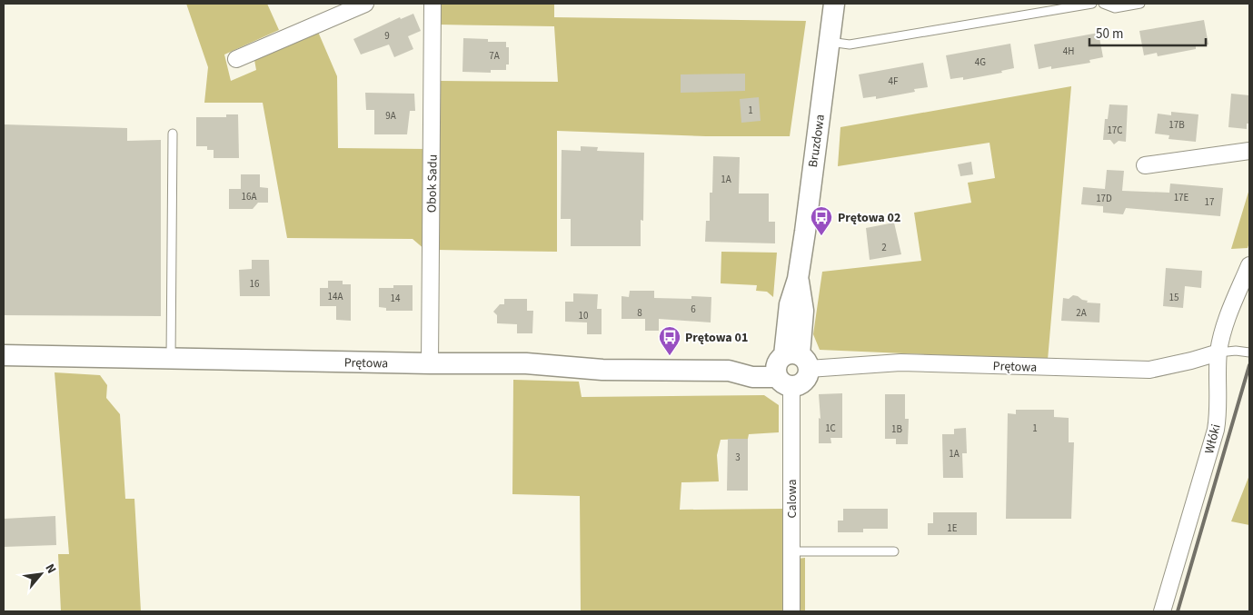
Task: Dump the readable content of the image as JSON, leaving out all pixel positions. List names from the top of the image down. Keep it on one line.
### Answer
{"streets":{"street":["Bruzdowa","Obok Sadu","Prętowa","Włóki","Calowa"]},"crossings":[["Bruzdowa","Prętowa"],["Bruzdowa","Calowa"],["Obok Sadu","Prętowa"],["Prętowa","Włóki"],["Prętowa","Calowa"]],"places":{"bus stop":["Prętowa 02","Prętowa 01"]},"house_numbers":["9","4H","7A","4G","4F","1","9A","17B","17C","1A","16A","17E","17D","17","2","16","14A","15","14","6","8","2A","10","1C","1","1B","1A","3","1E"],"scale_bar":"50 m","north":"top right"}
